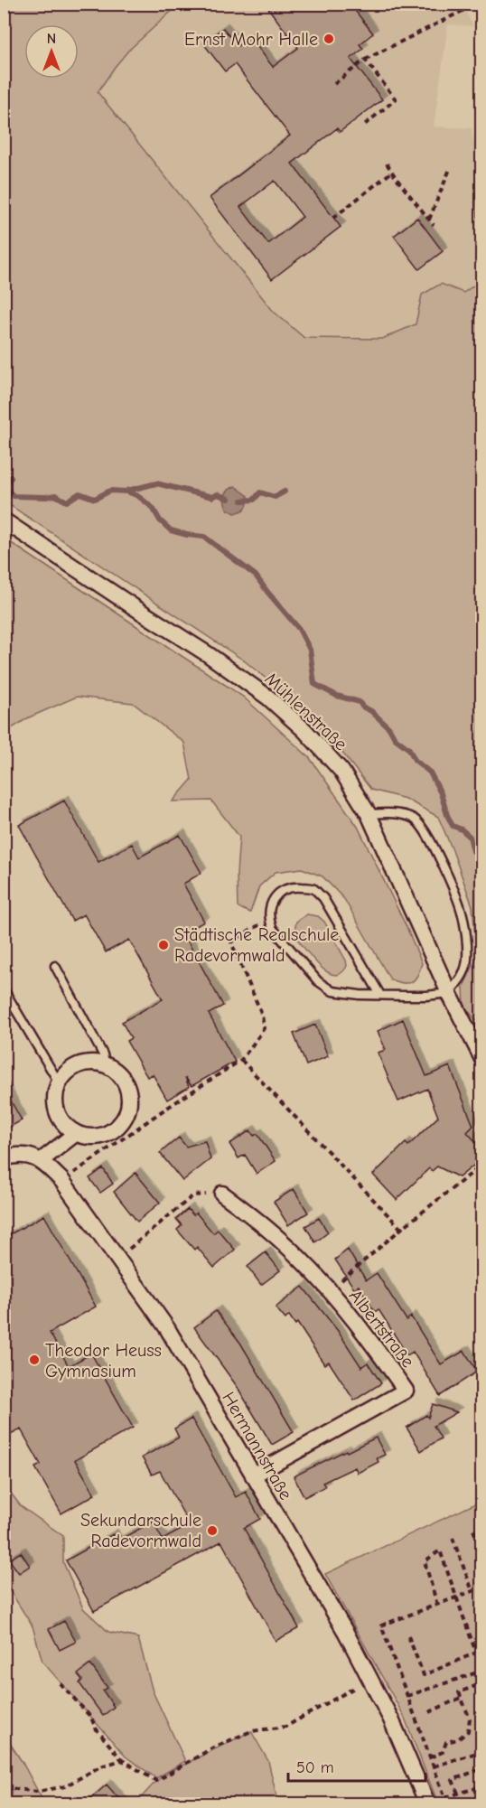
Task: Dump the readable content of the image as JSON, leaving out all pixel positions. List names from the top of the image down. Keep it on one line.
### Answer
{"streets":{"street":["Mühlenstraße","Albertstraße","Hermannstraße"]},"crossings":[["Albertstraße","Hermannstraße"]],"places":["Ernst Mohr Halle","Städtische Realschule Radevormwald","Theodor Heuss Gymnasium","Sekundarschule Radevormwald"],"scale_bar":"50 m","north":"top"}
